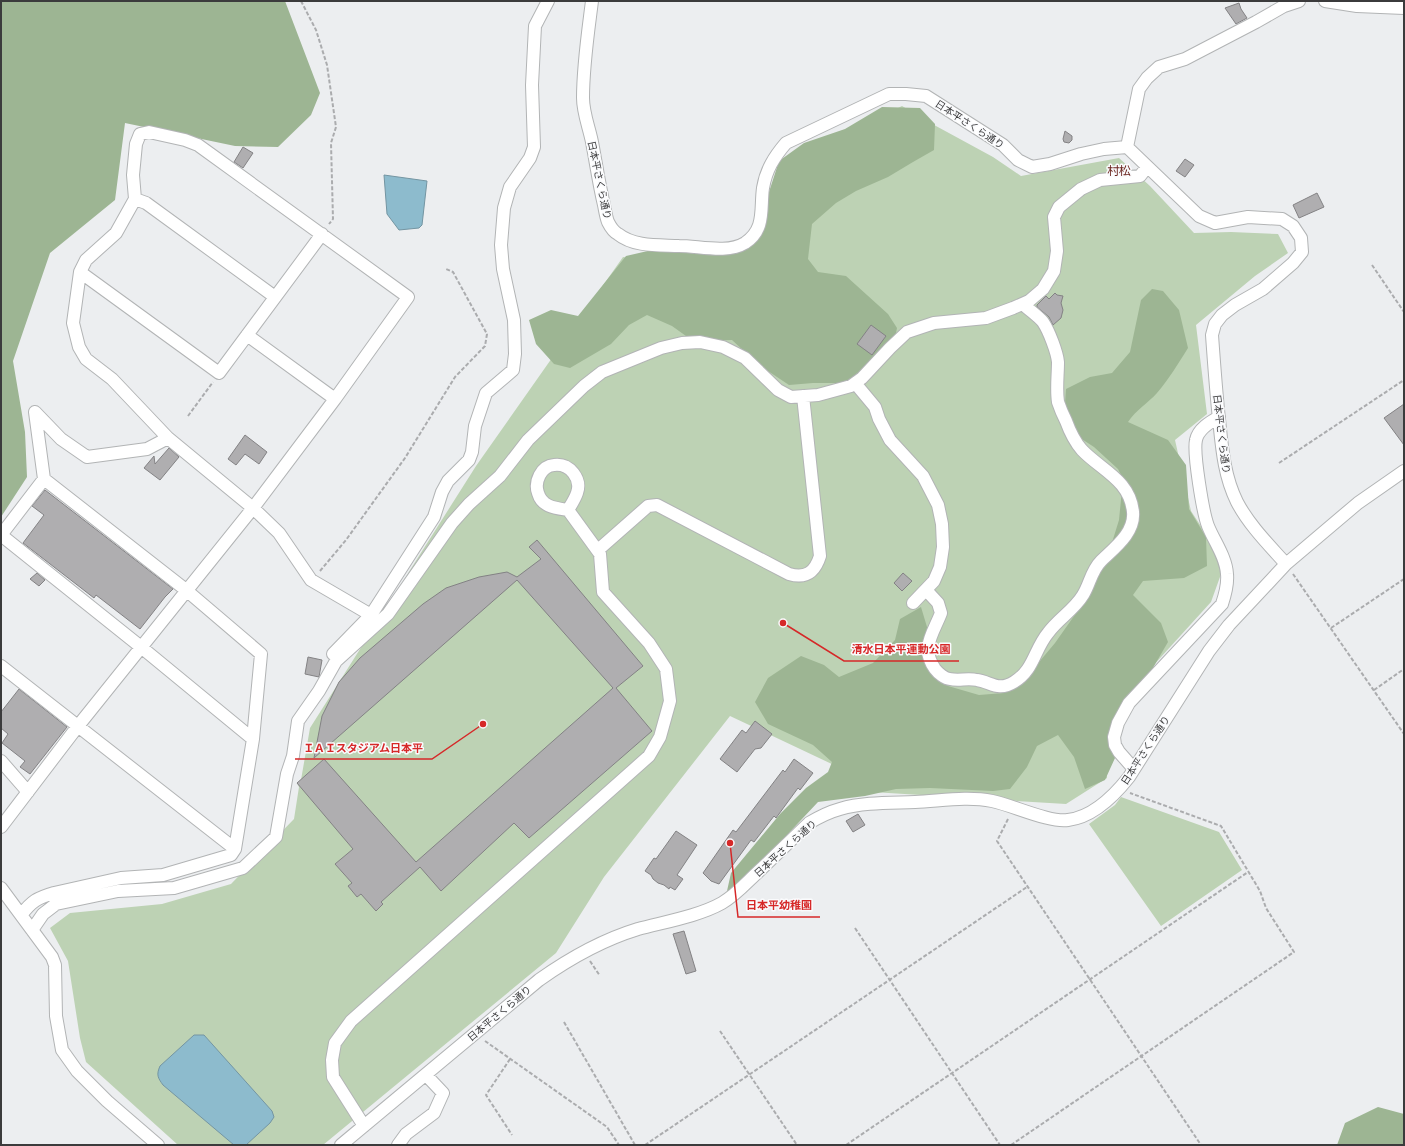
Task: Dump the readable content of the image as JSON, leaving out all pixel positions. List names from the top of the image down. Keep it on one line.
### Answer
{"streets":{"street":["日本平さくら通り"]},"districts":["村松"],"places":["清水日本平運動公園","ＩＡＩスタジアム日本平","日本平幼稚園"]}
